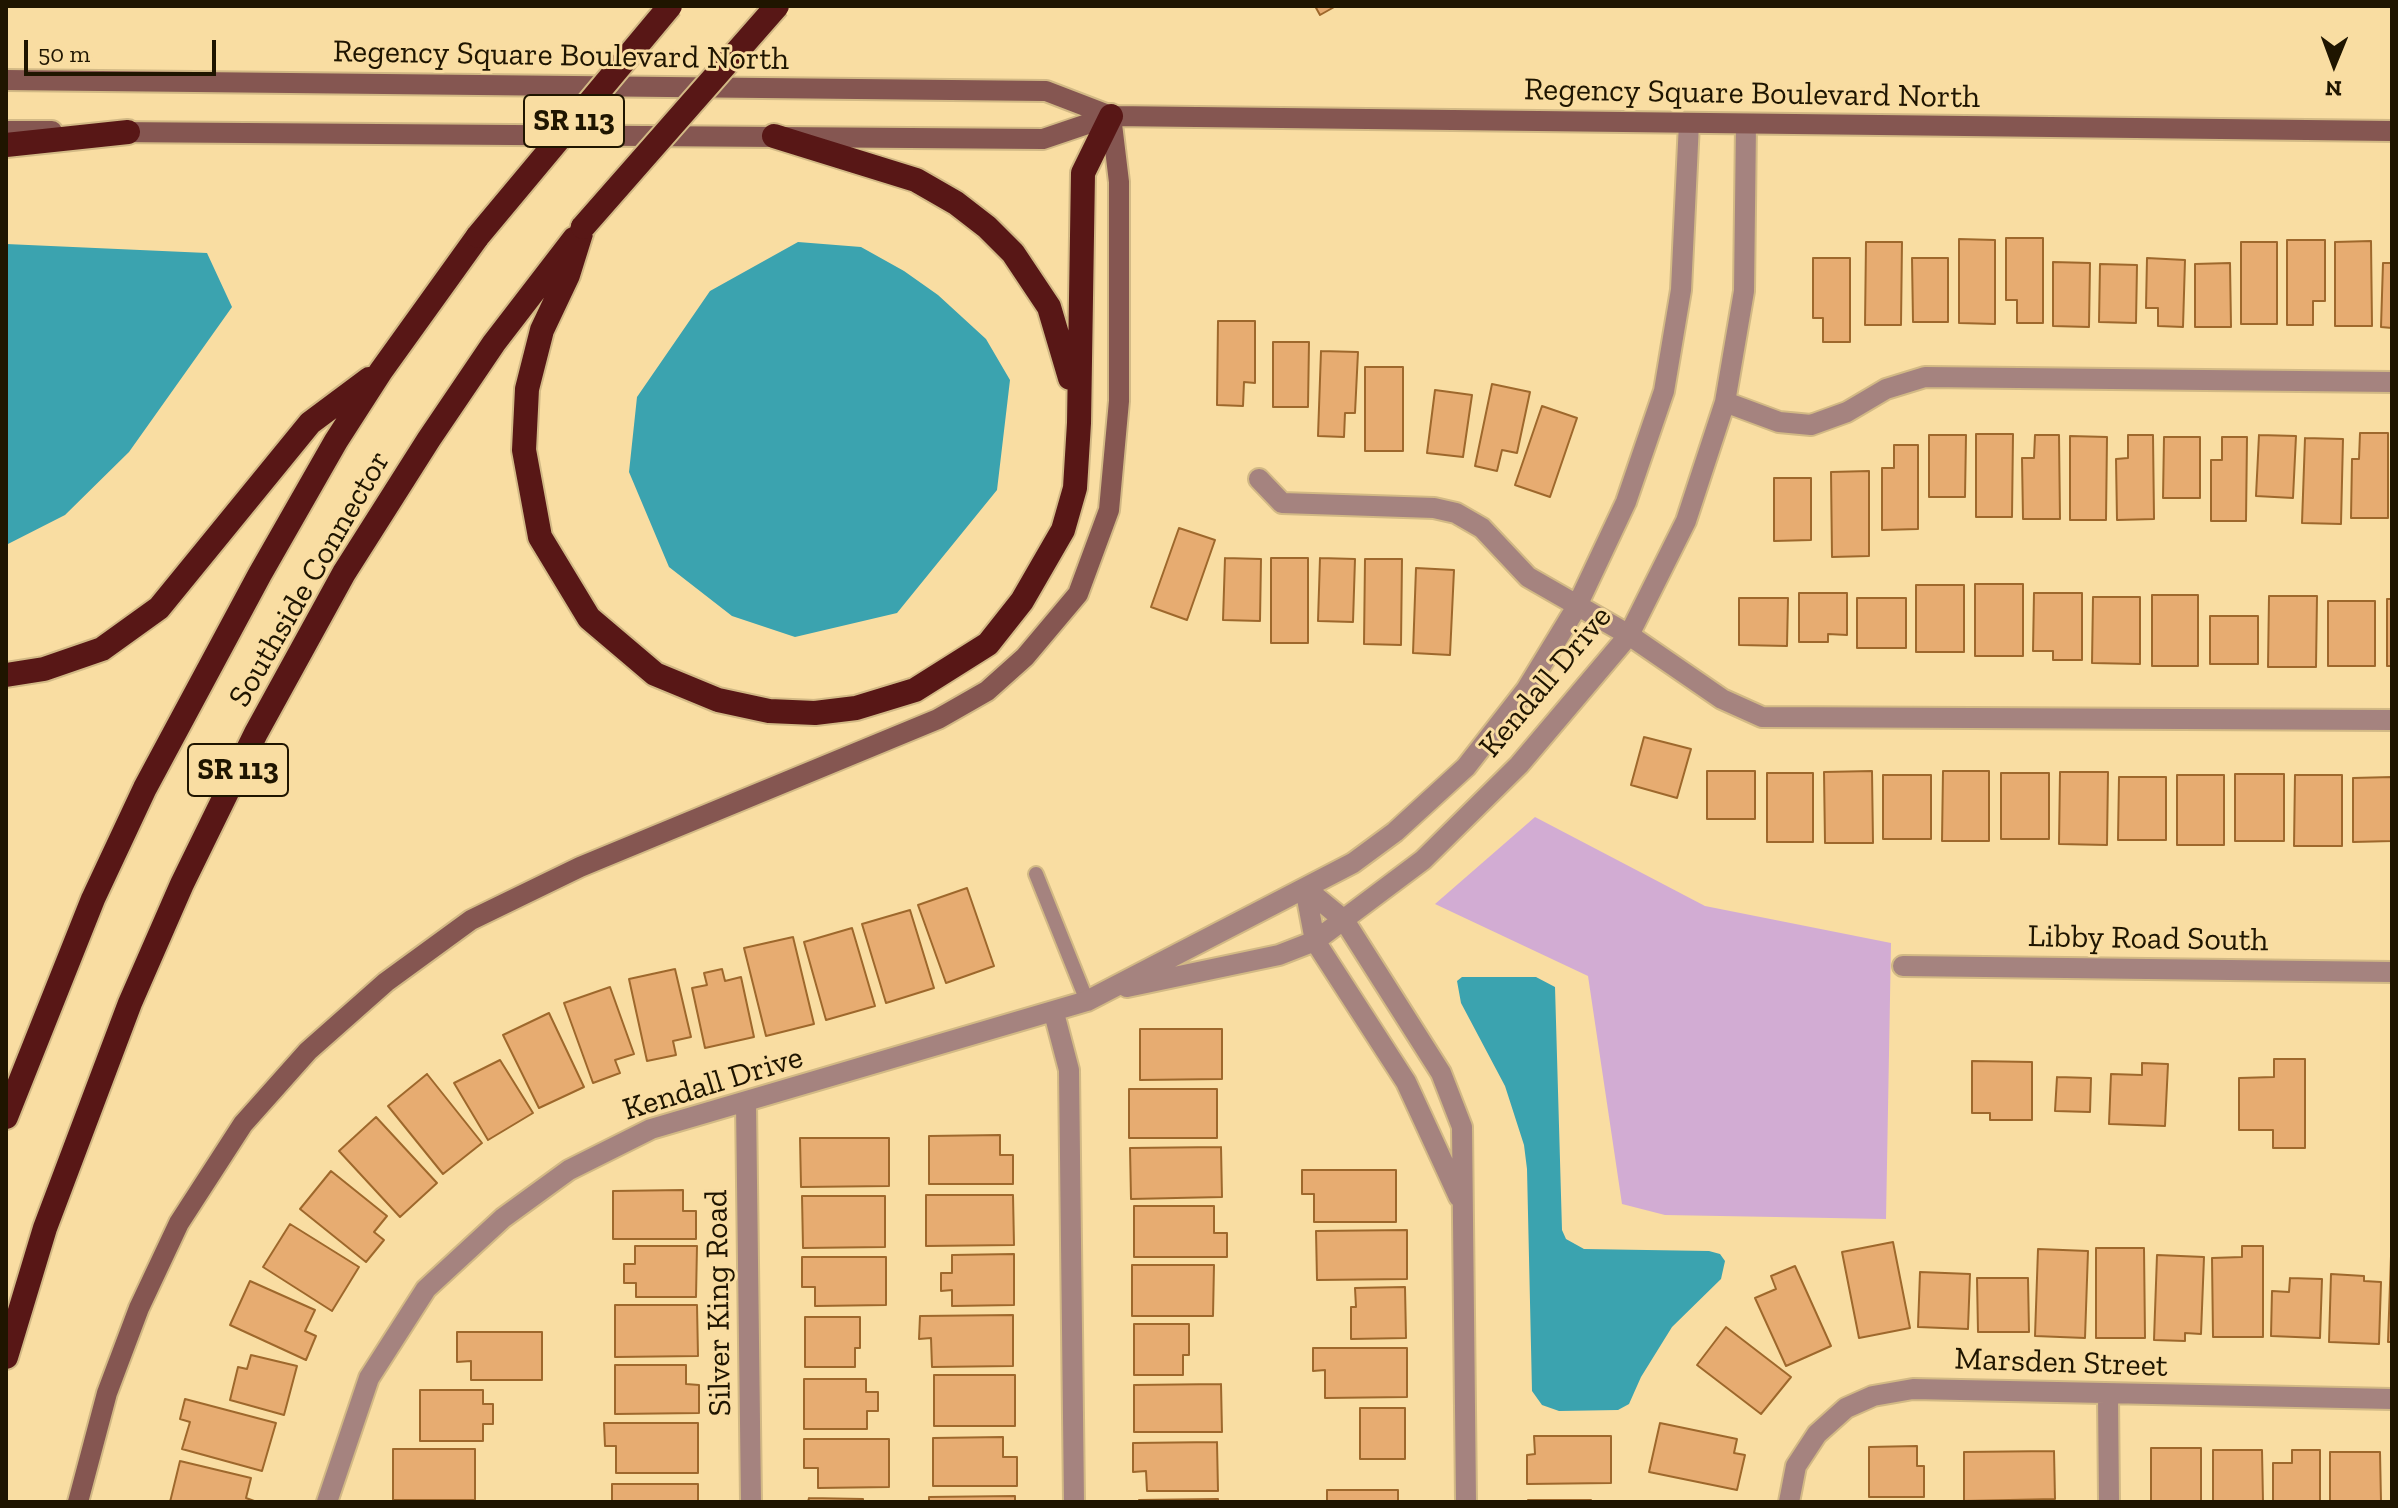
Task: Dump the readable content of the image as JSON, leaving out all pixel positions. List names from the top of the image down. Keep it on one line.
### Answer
{"streets":{"highway":["SR 113","Southside Connector"],"street":["Regency Square Boulevard North","Kendall Drive","Libby Road South","Silver King Road","Marsden Street"]},"crossings":[["Regency Square Boulevard North","Kendall Drive"],["Kendall Drive","Silver King Road"]],"scale_bar":"50 m","north":"bottom"}
